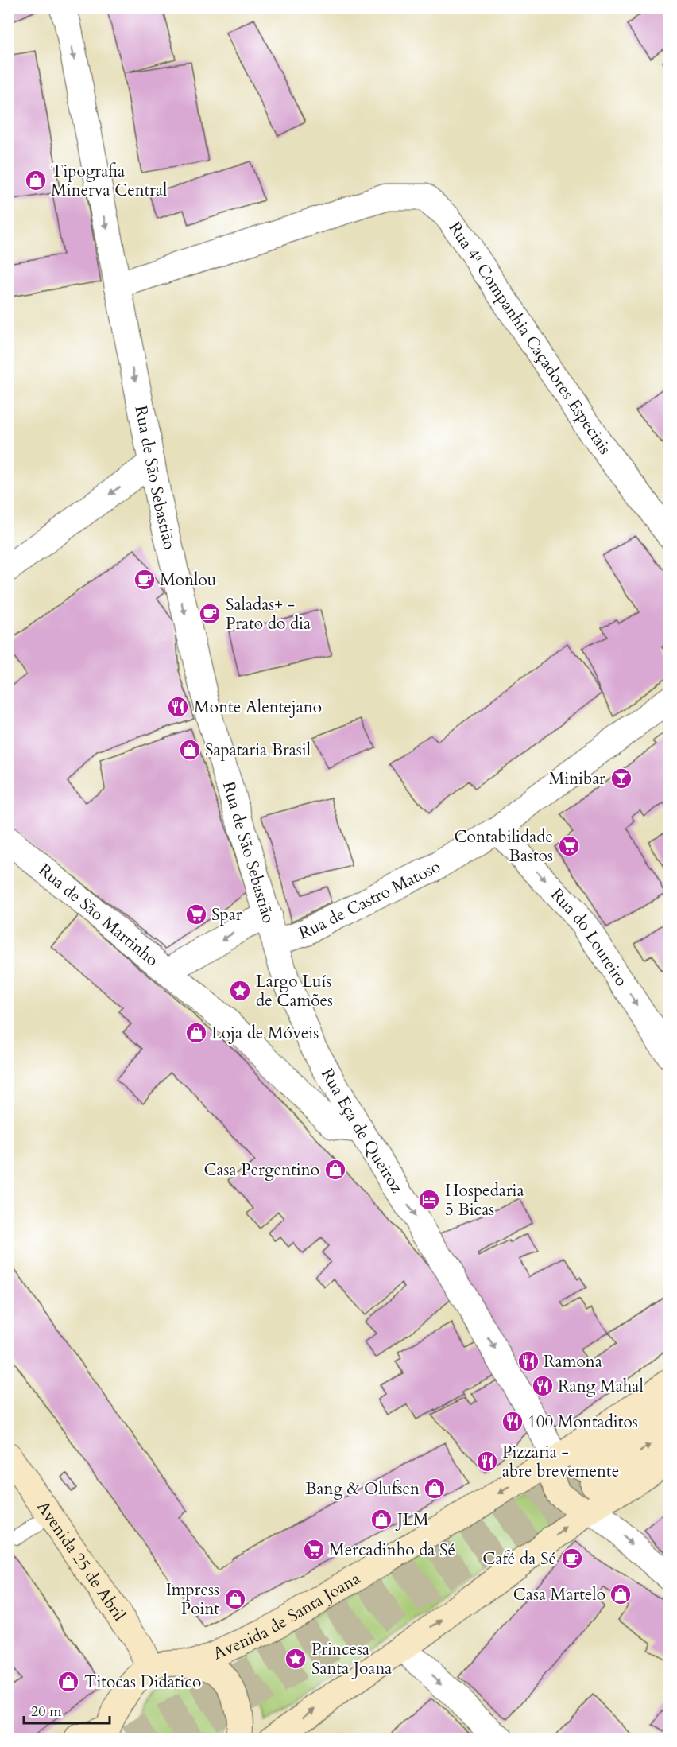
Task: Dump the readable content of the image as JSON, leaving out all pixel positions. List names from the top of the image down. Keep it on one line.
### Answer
{"streets":{"street":["Rua 4ª Companhia Caçadores Especiais","Rua de São Sebastião","Rua de Castro Matoso","Rua de São Martinho","Rua do Loureiro","Rua Eça de Queiroz","Avenida 25 de Abril","Avenida de Santa Joana"]},"crossings":[["Rua 4ª Companhia Caçadores Especiais","Rua de São Sebastião"],["Rua de São Sebastião","Rua de Castro Matoso"],["Rua de São Sebastião","Rua Eça de Queiroz"],["Rua de Castro Matoso","Rua de São Martinho"],["Rua de Castro Matoso","Rua do Loureiro"],["Rua de Castro Matoso","Rua Eça de Queiroz"],["Rua Eça de Queiroz","Avenida de Santa Joana"]],"one_way":["Rua de São Sebastião","Rua do Loureiro","Rua Eça de Queiroz"],"places":{"shop":["Tipografia Minerva Central","Sapataria Brasil","Loja de Móveis","Casa Pergentino","Bang & Olufsen","JLM","Casa Martelo","Impress Point","Titocas Didatico"],"cafe":["Monlou","Saladas+ - Prato do dia","Café da Sé"],"restaurant":["Monte Alentejano","Ramona","Rang Mahal","100 Montaditos","Pizzaria - abre brevemente"],"bar":["Minibar"],"supermarket":["Contabilidade Bastos","Spar","Mercadinho da Sé"],"place":["Largo Luís de Camões","Princesa Santa Joana"],"hotel":["Hospedaria 5 Bicas"]},"scale_bar":"20 m"}
